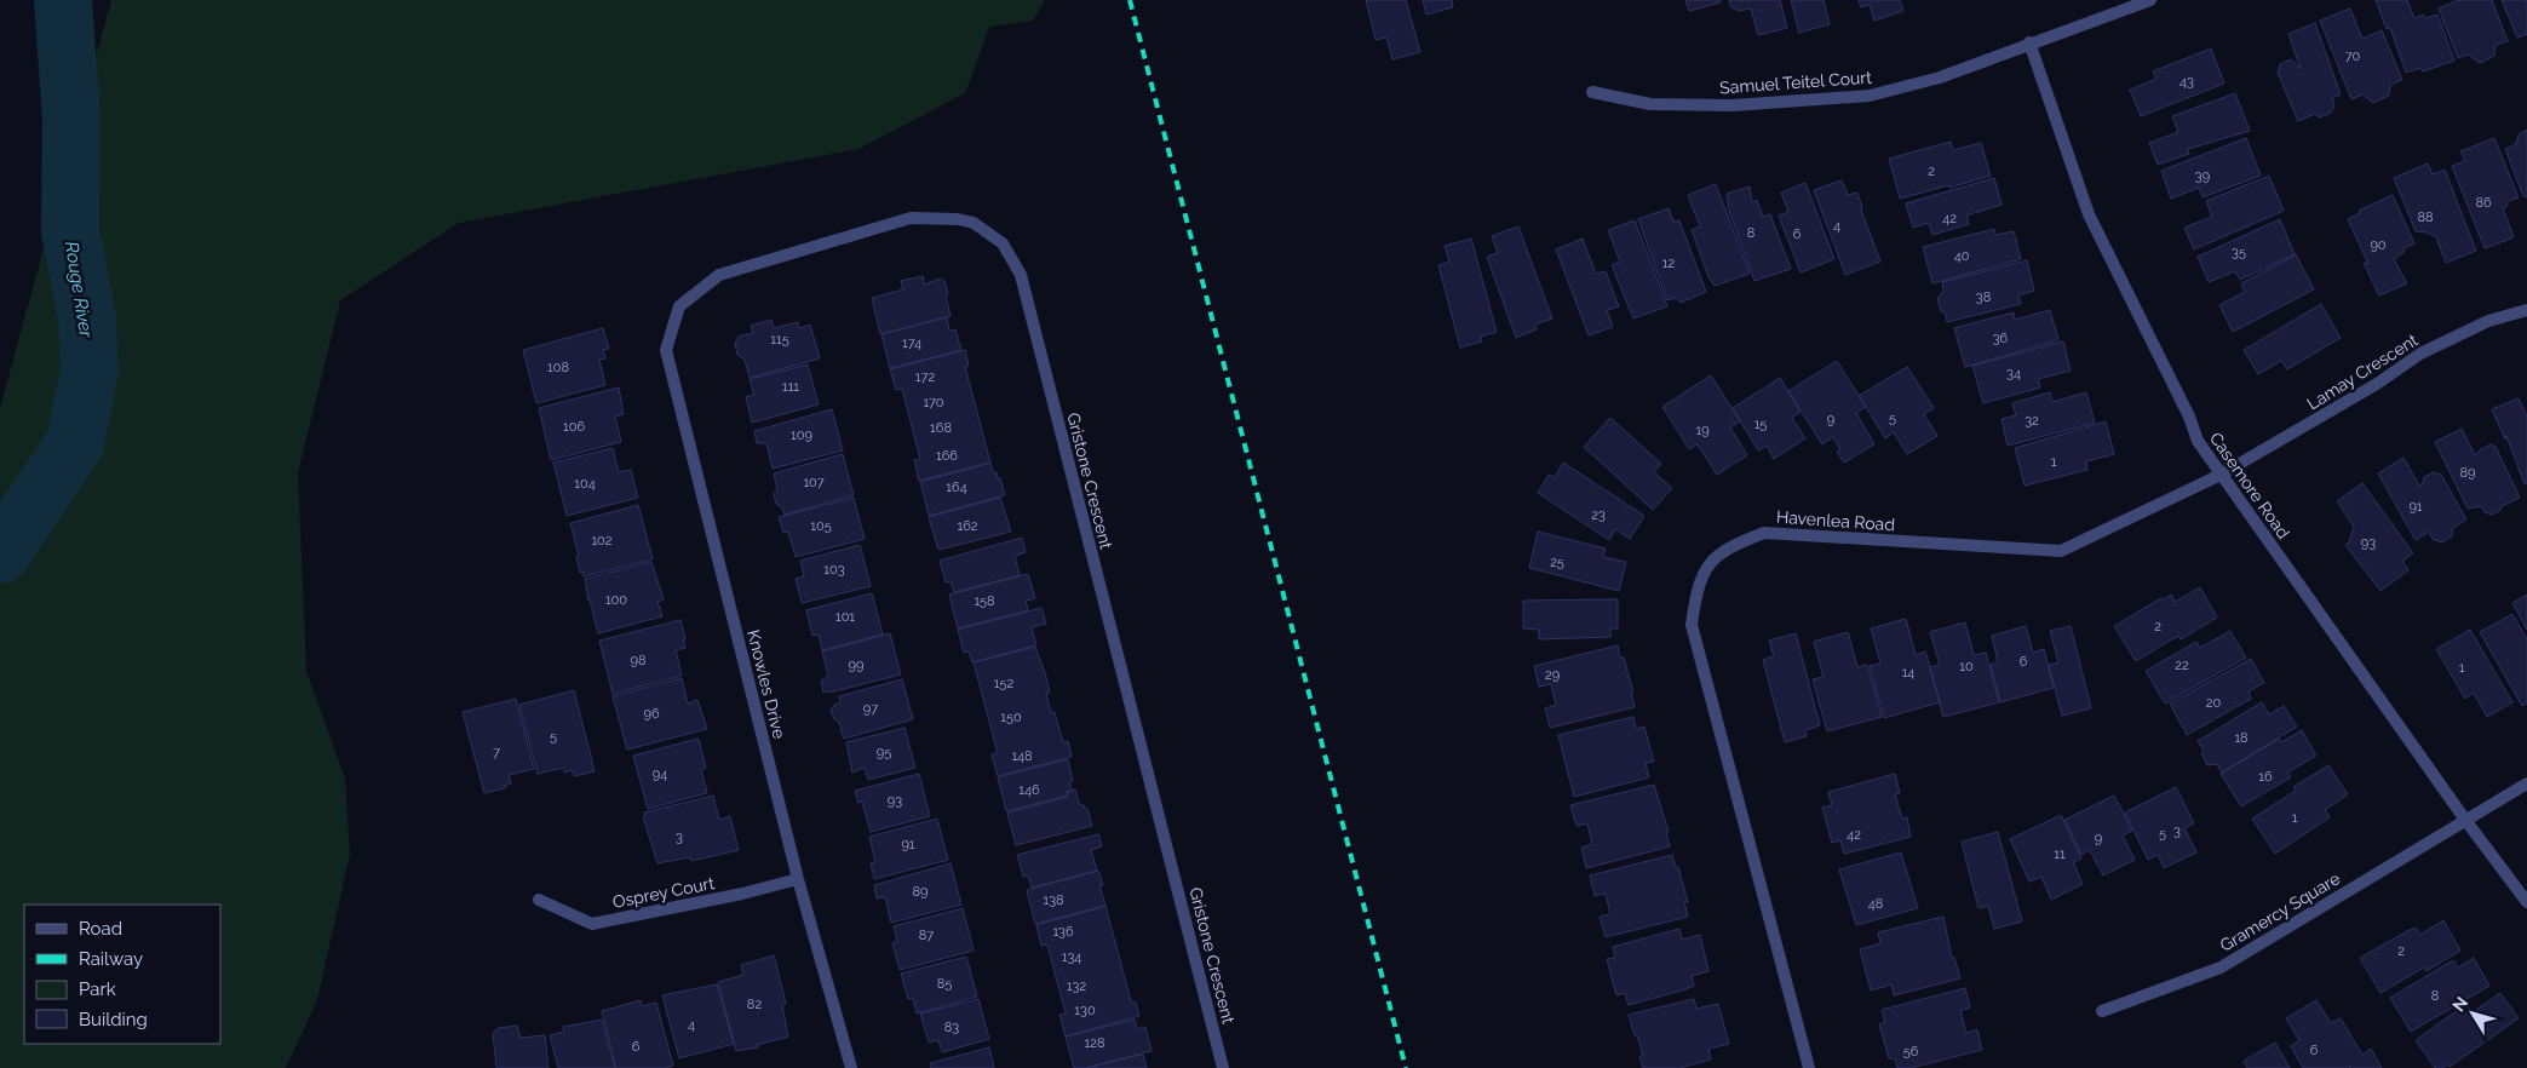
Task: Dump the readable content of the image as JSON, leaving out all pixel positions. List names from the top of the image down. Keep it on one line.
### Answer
{"streets":{"street":["Samuel Teitel Court","Lamay Crescent","Gristone Crescent","Casemore Road","Havenlea Road","Knowles Drive","Osprey Court","Gramercy Square"]},"crossings":[["Samuel Teitel Court","Casemore Road"],["Lamay Crescent","Casemore Road"],["Lamay Crescent","Havenlea Road"],["Gristone Crescent","Knowles Drive"],["Casemore Road","Havenlea Road"],["Casemore Road","Gramercy Square"],["Knowles Drive","Osprey Court"]],"water":["Rouge River"],"house_numbers":["70","43","2","39","86","88","42","4","8","6","90","35","40","12","38","36","115","174","108","34","172","111","170","5","9","32","15","106","168","19","109","166","1","89","107","104","164","91","23","105","162","102","93","25","103","100","158","101","2","98","6","99","22","10","1","14","29","152","20","97","96","150","5","18","7","95","148","94","16","146","93","1","3","5","42","3","9","91","11","89","138","48","136","87","2","134","85","132","8","82","130","4","83","128","6","6","56"],"legend":["Road","Railway","Park","Building"],"north":"top left"}
